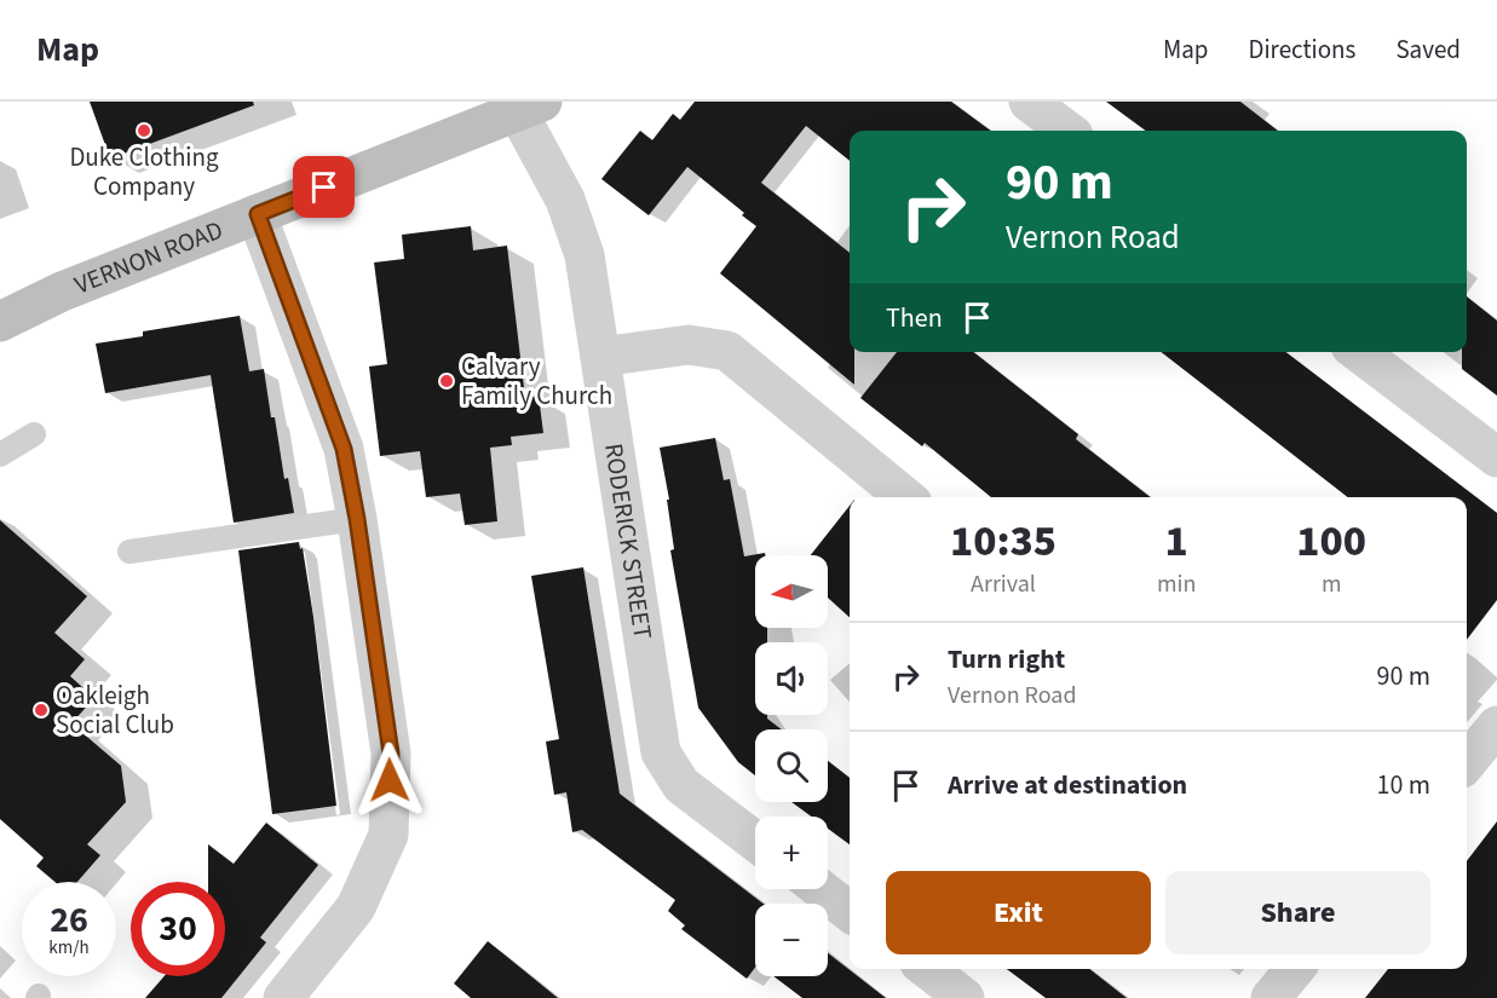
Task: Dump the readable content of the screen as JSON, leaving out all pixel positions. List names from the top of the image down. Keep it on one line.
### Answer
{"streets":{"main road":["VERNON ROAD"],"street":["RODERICK STREET"]},"crossings":[["VERNON ROAD","RODERICK STREET"]],"places":["Duke Clothing Company","Calvary Family Church","Oakleigh Social Club"],"north":"left","page":{"header":"Map","nav":["Map","Directions","Saved"],"turn":["90 m","Vernon Road"],"then":"Then","eta":["10:35","Arrival","1","min","100","m"],"map_buttons":["+","−"],"list":[{"name":"Turn right","note":"Vernon Road","value":"90 m"},{"name":"Arrive at destination","value":"10 m"}],"buttons":["Exit","Share"],"speed":"26 km/h","limit":"30"}}
